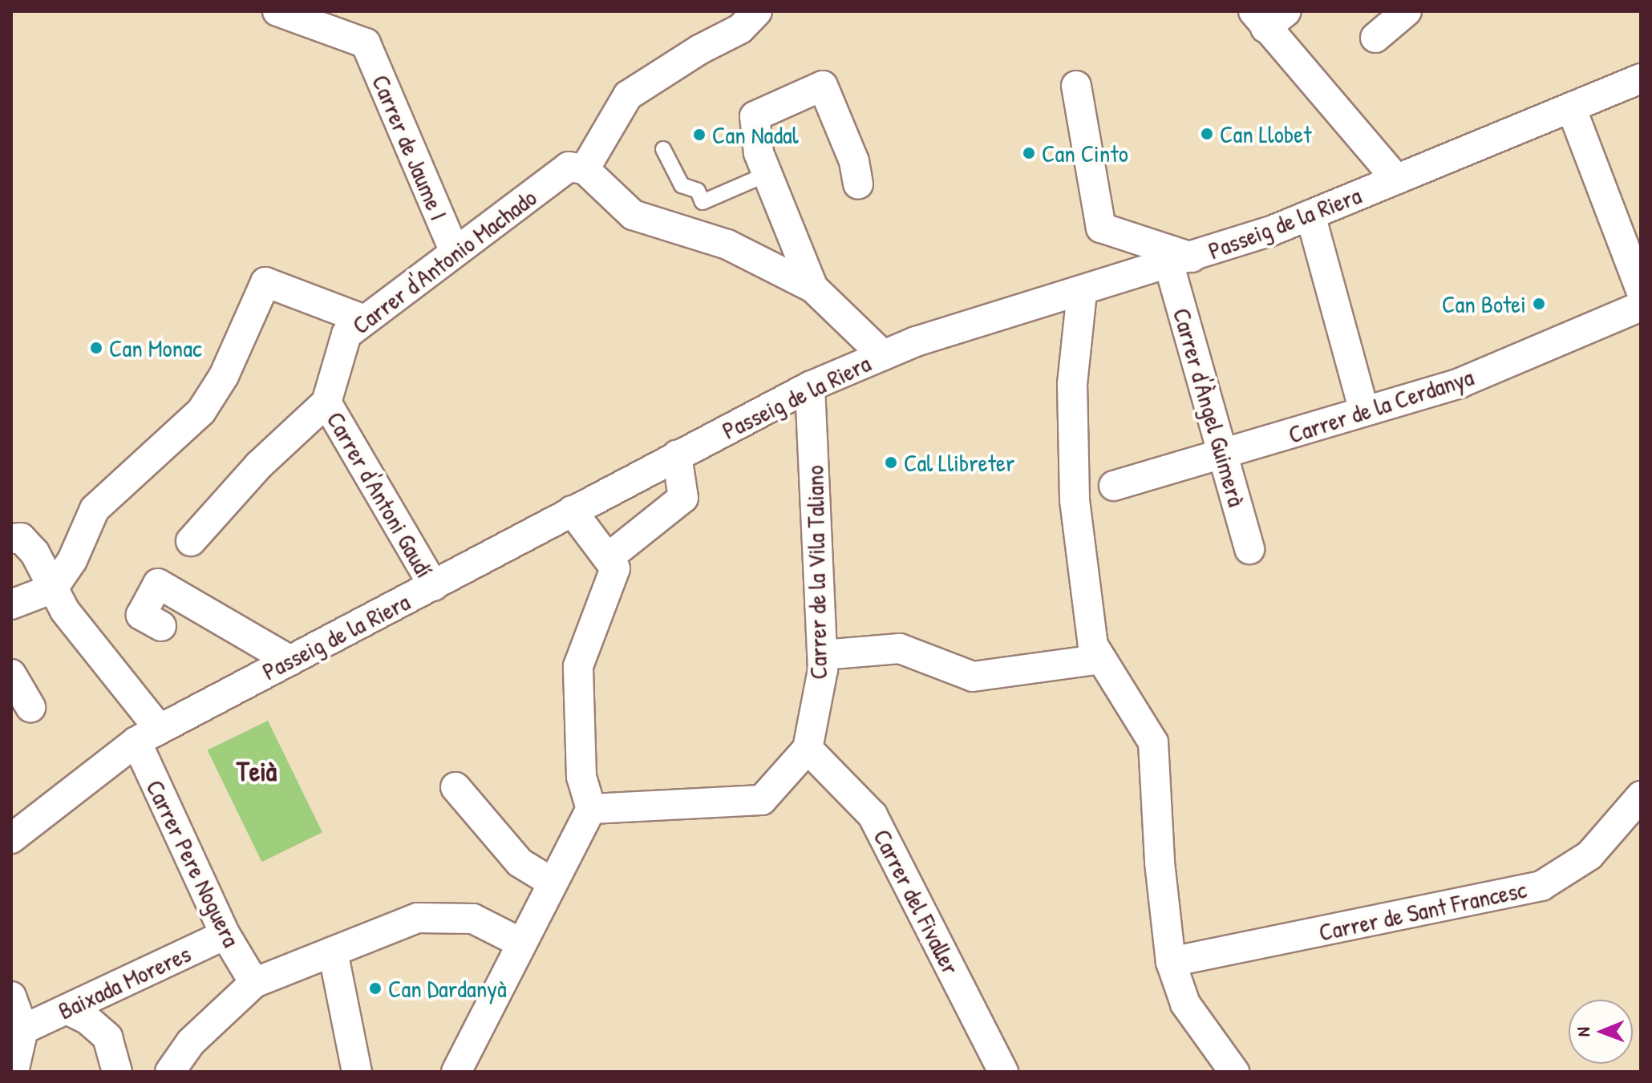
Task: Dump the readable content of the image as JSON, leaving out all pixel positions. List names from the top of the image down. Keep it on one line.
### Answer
{"streets":{"street":["Carrer de Jaume I","Passeig de la Riera","Carrer d'Antonio Machado","Carrer de la Cerdanya","Carrer d'Àngel Guimerà","Carrer d'Antoni Gaudí","Carrer de la Vila Taliano","Carrer Pere Noguera","Carrer del Fivaller","Carrer de Sant Francesc","Baixada Moreres"]},"crossings":[["Carrer de Jaume I","Carrer d'Antonio Machado"],["Passeig de la Riera","Carrer d'Àngel Guimerà"],["Passeig de la Riera","Carrer d'Antoni Gaudí"],["Passeig de la Riera","Carrer de la Vila Taliano"],["Passeig de la Riera","Carrer Pere Noguera"],["Carrer d'Antonio Machado","Carrer d'Antoni Gaudí"],["Carrer de la Cerdanya","Carrer d'Àngel Guimerà"],["Carrer de la Vila Taliano","Carrer del Fivaller"],["Carrer Pere Noguera","Baixada Moreres"]],"districts":["Teià"],"places":["Can Llobet","Can Nadal","Can Cinto","Can Botei","Can Monac","Cal Llibreter","Can Dardanyà"],"north":"left"}
